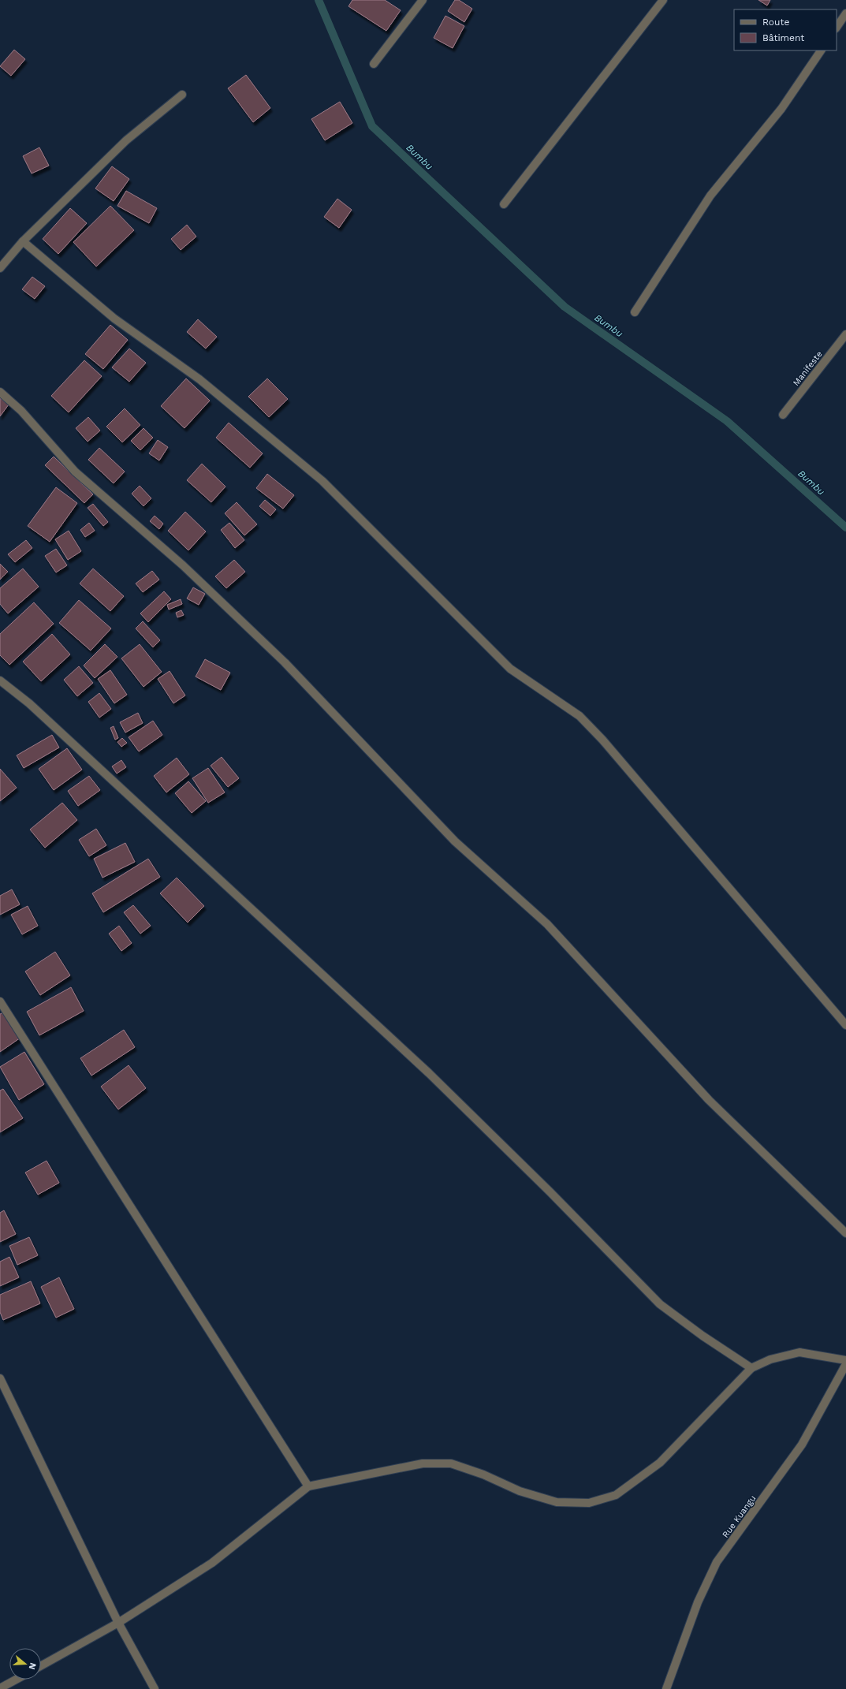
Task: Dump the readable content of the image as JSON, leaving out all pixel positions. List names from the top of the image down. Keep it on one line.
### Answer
{"streets":{"street":["Manifeste","Rue Kuangu"]},"water":["Bumbu"],"legend":["Route","Bâtiment"],"north":"right"}
